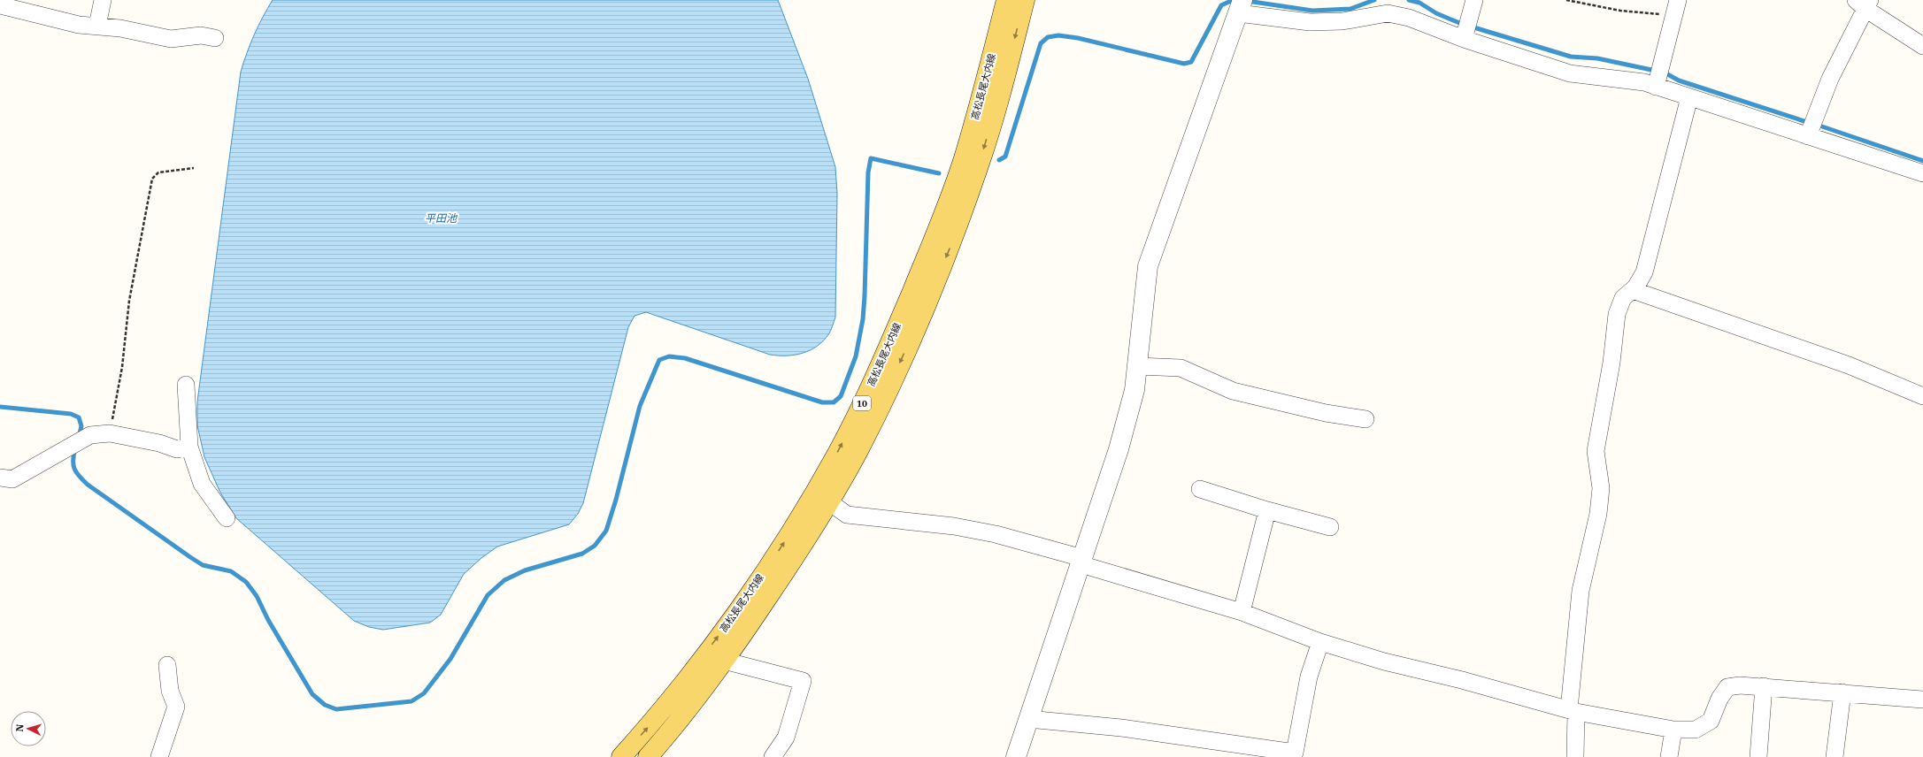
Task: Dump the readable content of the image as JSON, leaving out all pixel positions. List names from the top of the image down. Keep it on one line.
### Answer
{"streets":{"main road":["高松長尾大内線","10"]},"water":["平田池"],"north":"left"}
